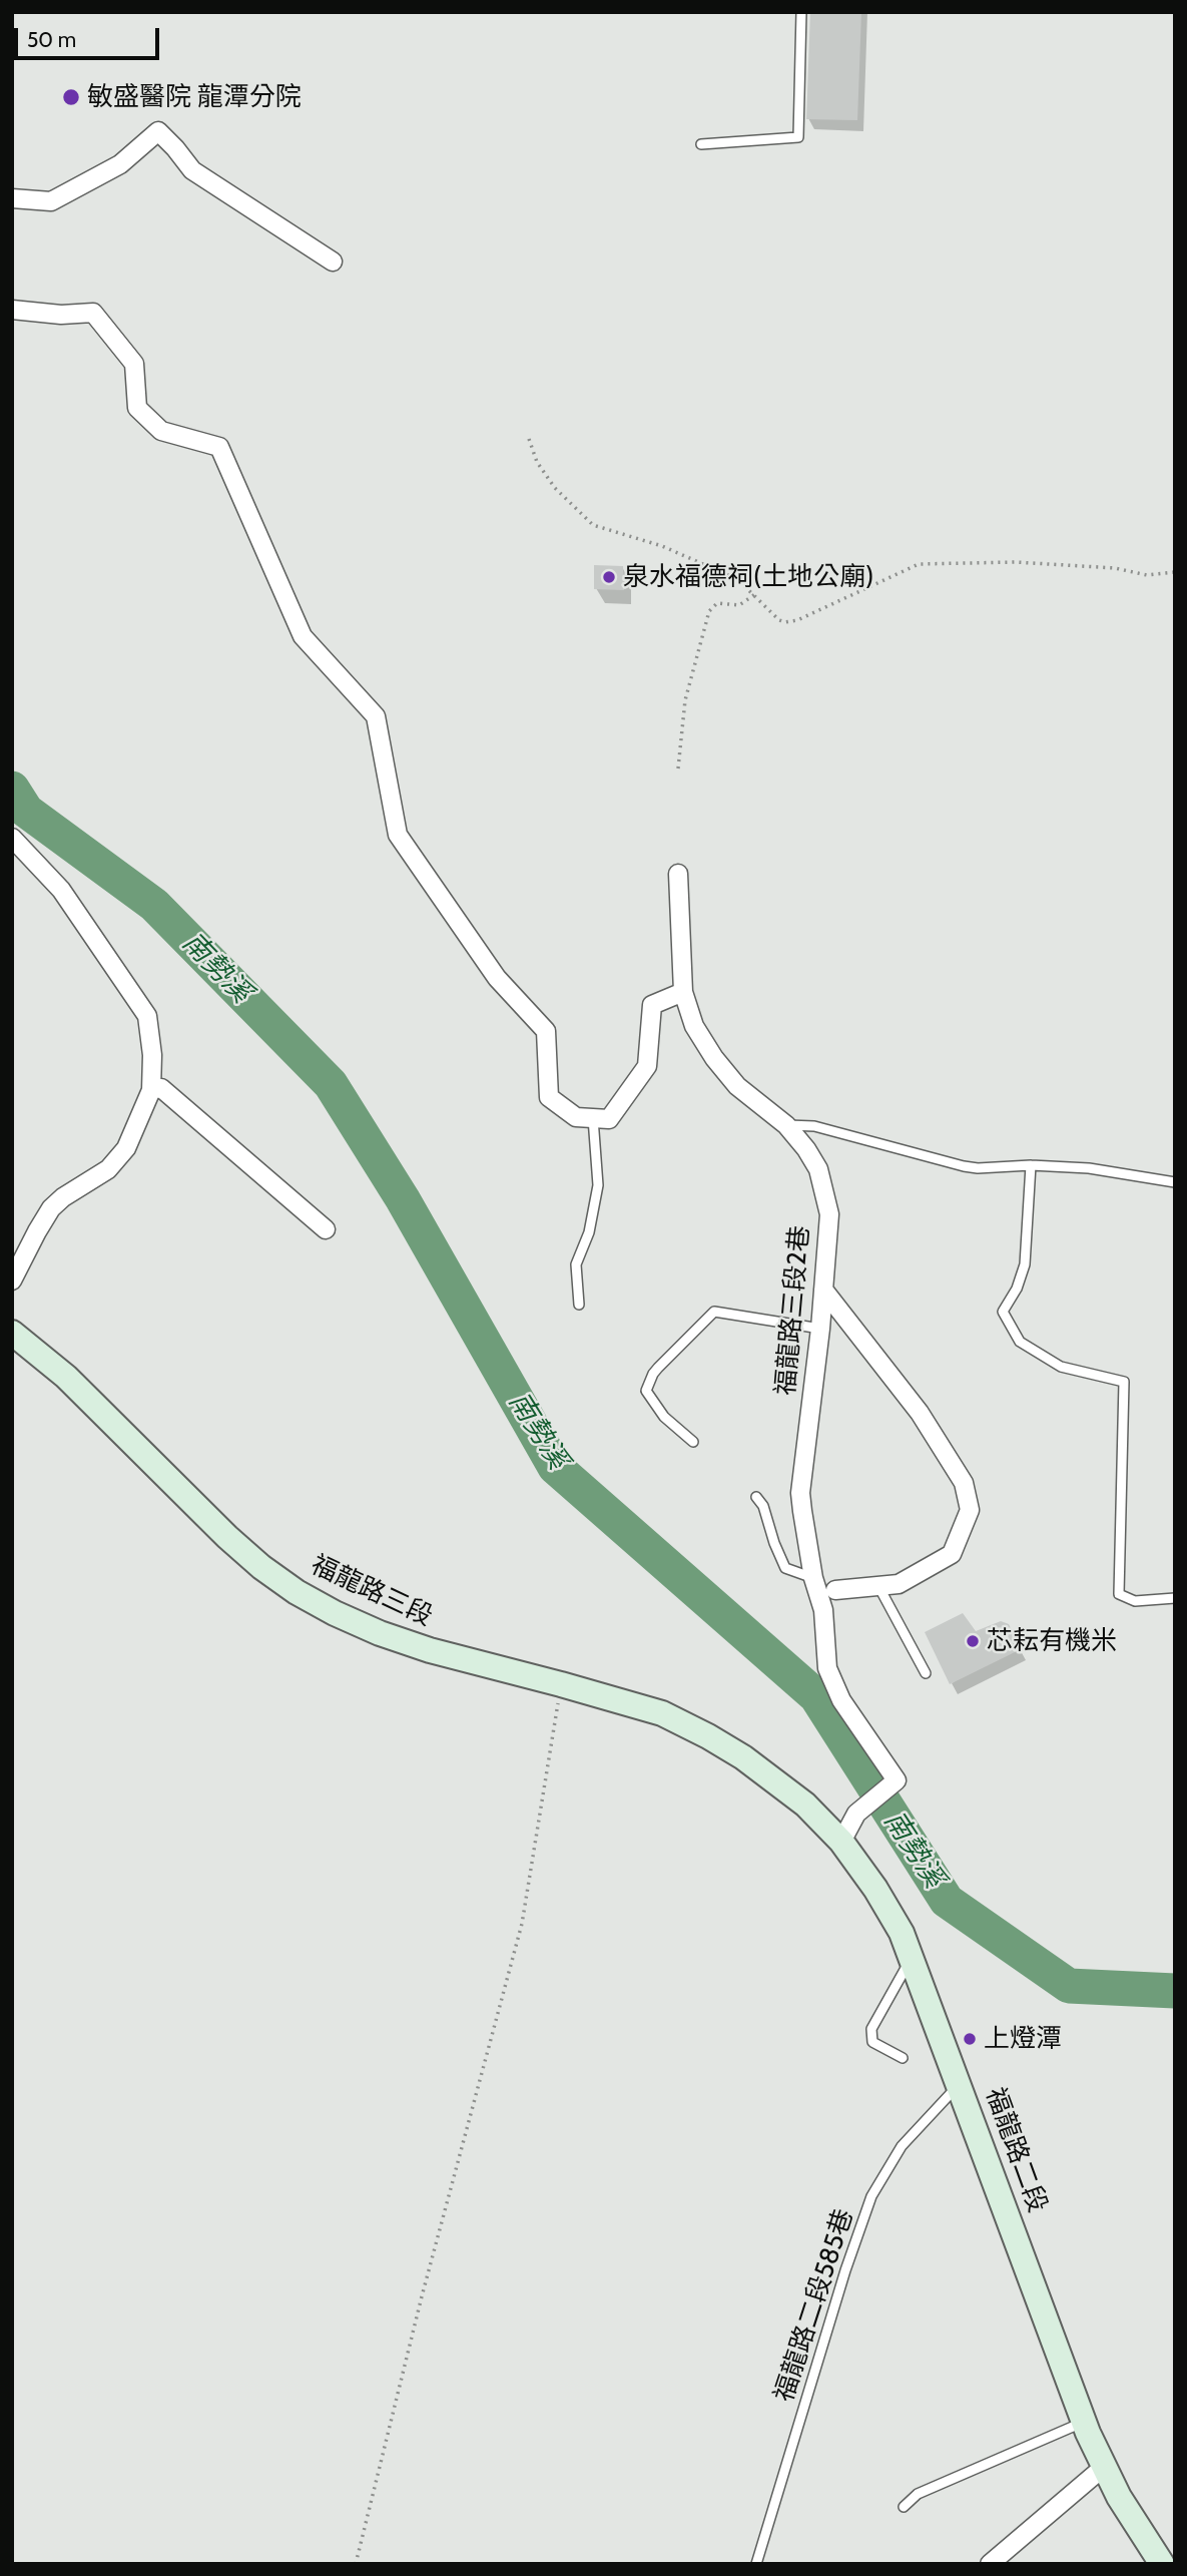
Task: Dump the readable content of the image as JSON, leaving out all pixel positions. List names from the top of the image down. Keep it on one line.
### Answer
{"streets":{"main road":["福龍路三段","福龍路二段"],"street":["福龍路三段2巷"],"lane":["福龍路二段585巷"]},"crossings":[["福龍路三段2巷","福龍路二段"],["福龍路三段","福龍路二段"],["福龍路二段","福龍路二段585巷"]],"water":["南勢溪"],"places":["敏盛醫院 龍潭分院","泉水福德祠(土地公廟)","芯耘有機米","上燈潭"],"scale_bar":"50 m"}
